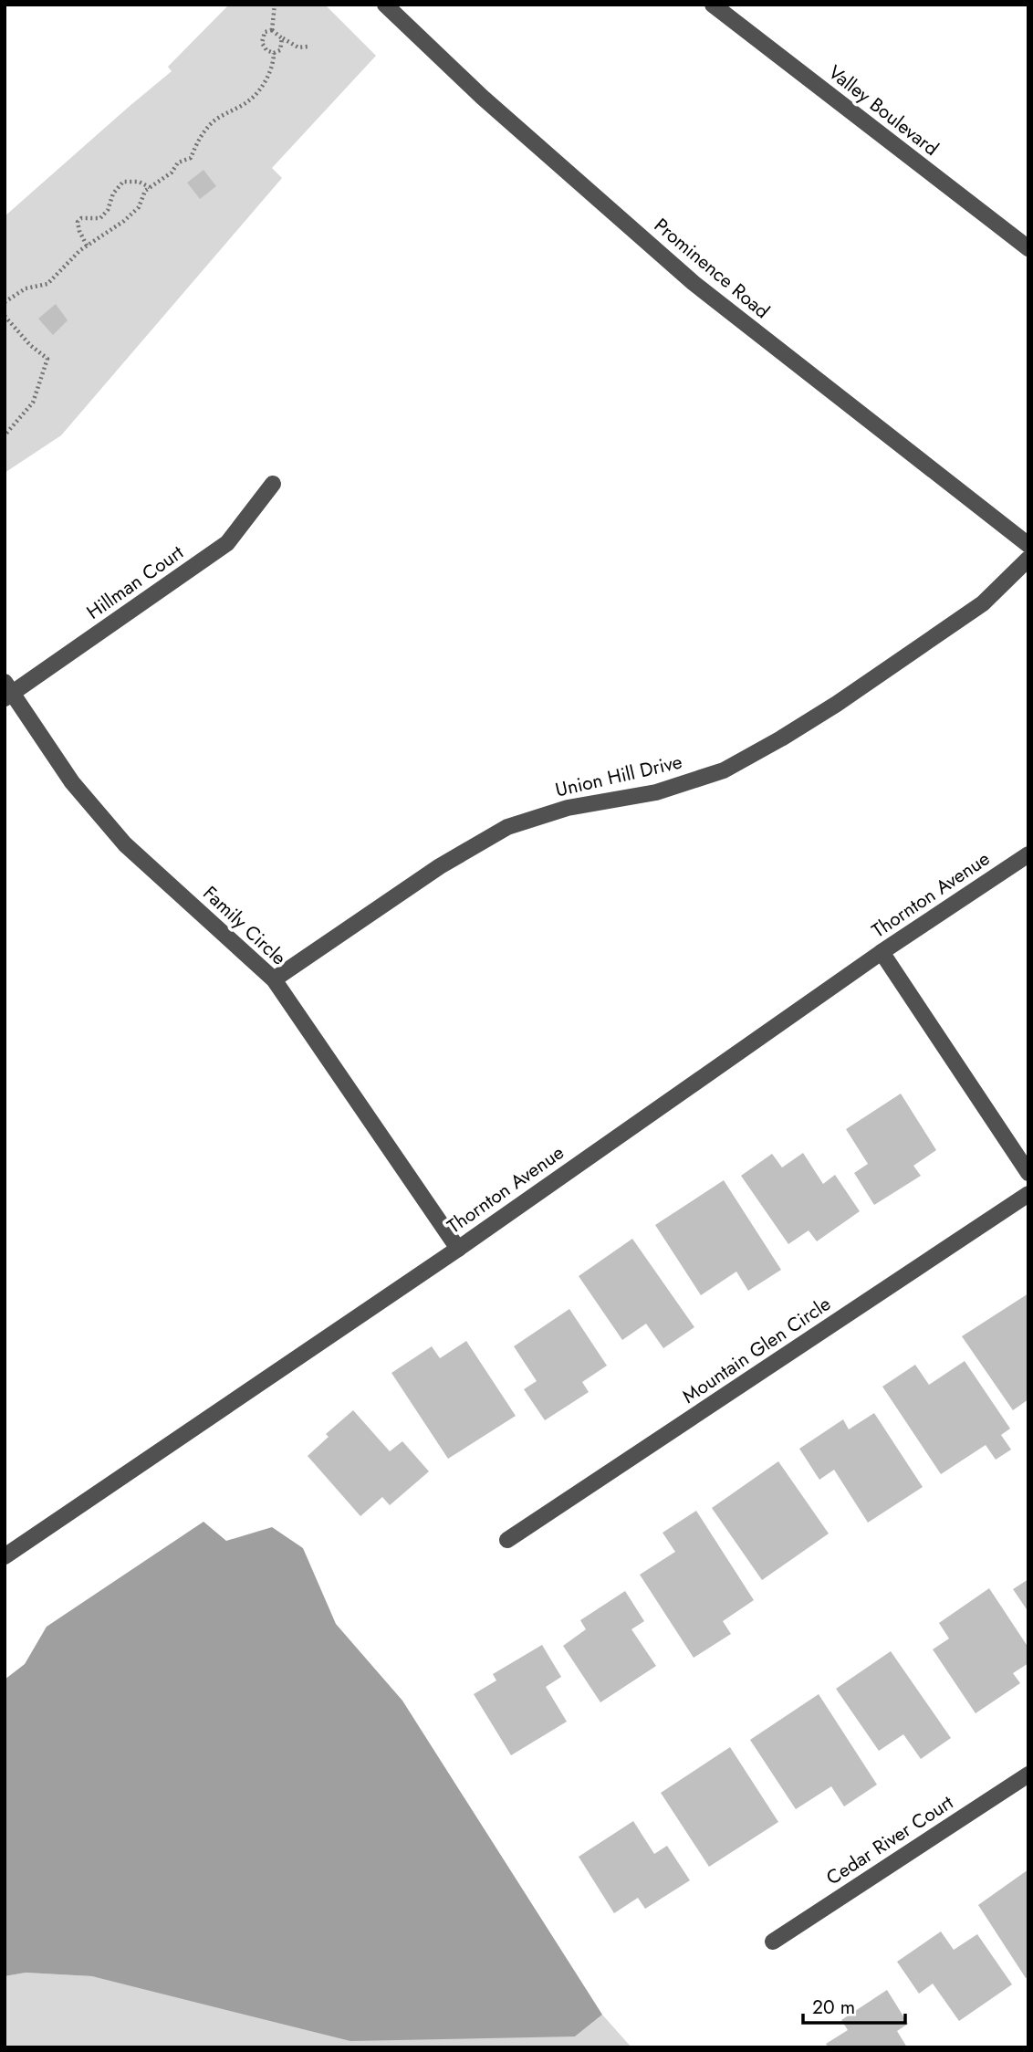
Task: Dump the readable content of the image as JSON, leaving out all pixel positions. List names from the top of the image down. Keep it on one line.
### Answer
{"streets":{"street":["Valley Boulevard","Prominence Road","Hillman Court","Union Hill Drive","Thornton Avenue","Family Circle","Mountain Glen Circle","Cedar River Court"]},"crossings":[["Hillman Court","Family Circle"],["Union Hill Drive","Family Circle"],["Thornton Avenue","Family Circle"]],"scale_bar":"20 m"}
